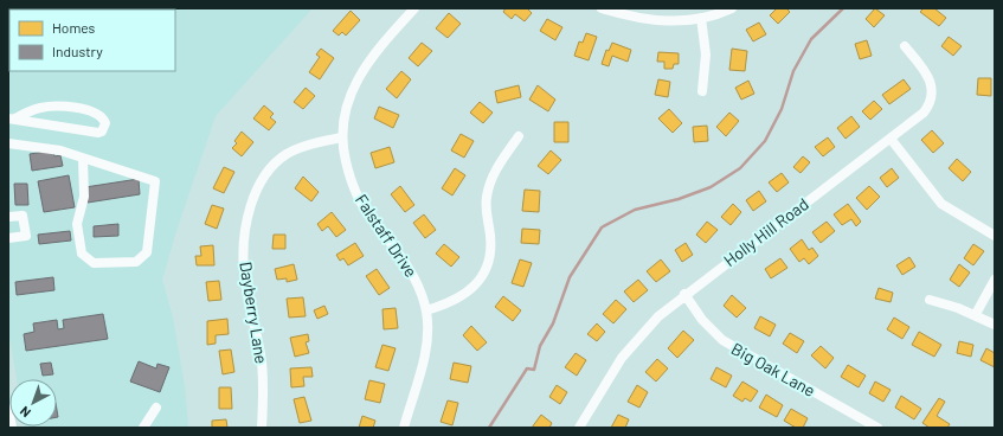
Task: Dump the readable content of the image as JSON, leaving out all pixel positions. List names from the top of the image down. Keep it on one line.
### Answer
{"streets":{"street":["Holly Hill Road","Falstaff Drive","Dayberry Lane","Big Oak Lane"]},"crossings":[["Holly Hill Road","Big Oak Lane"],["Falstaff Drive","Dayberry Lane"]],"legend":["Homes","Industry"],"north":"bottom left"}
